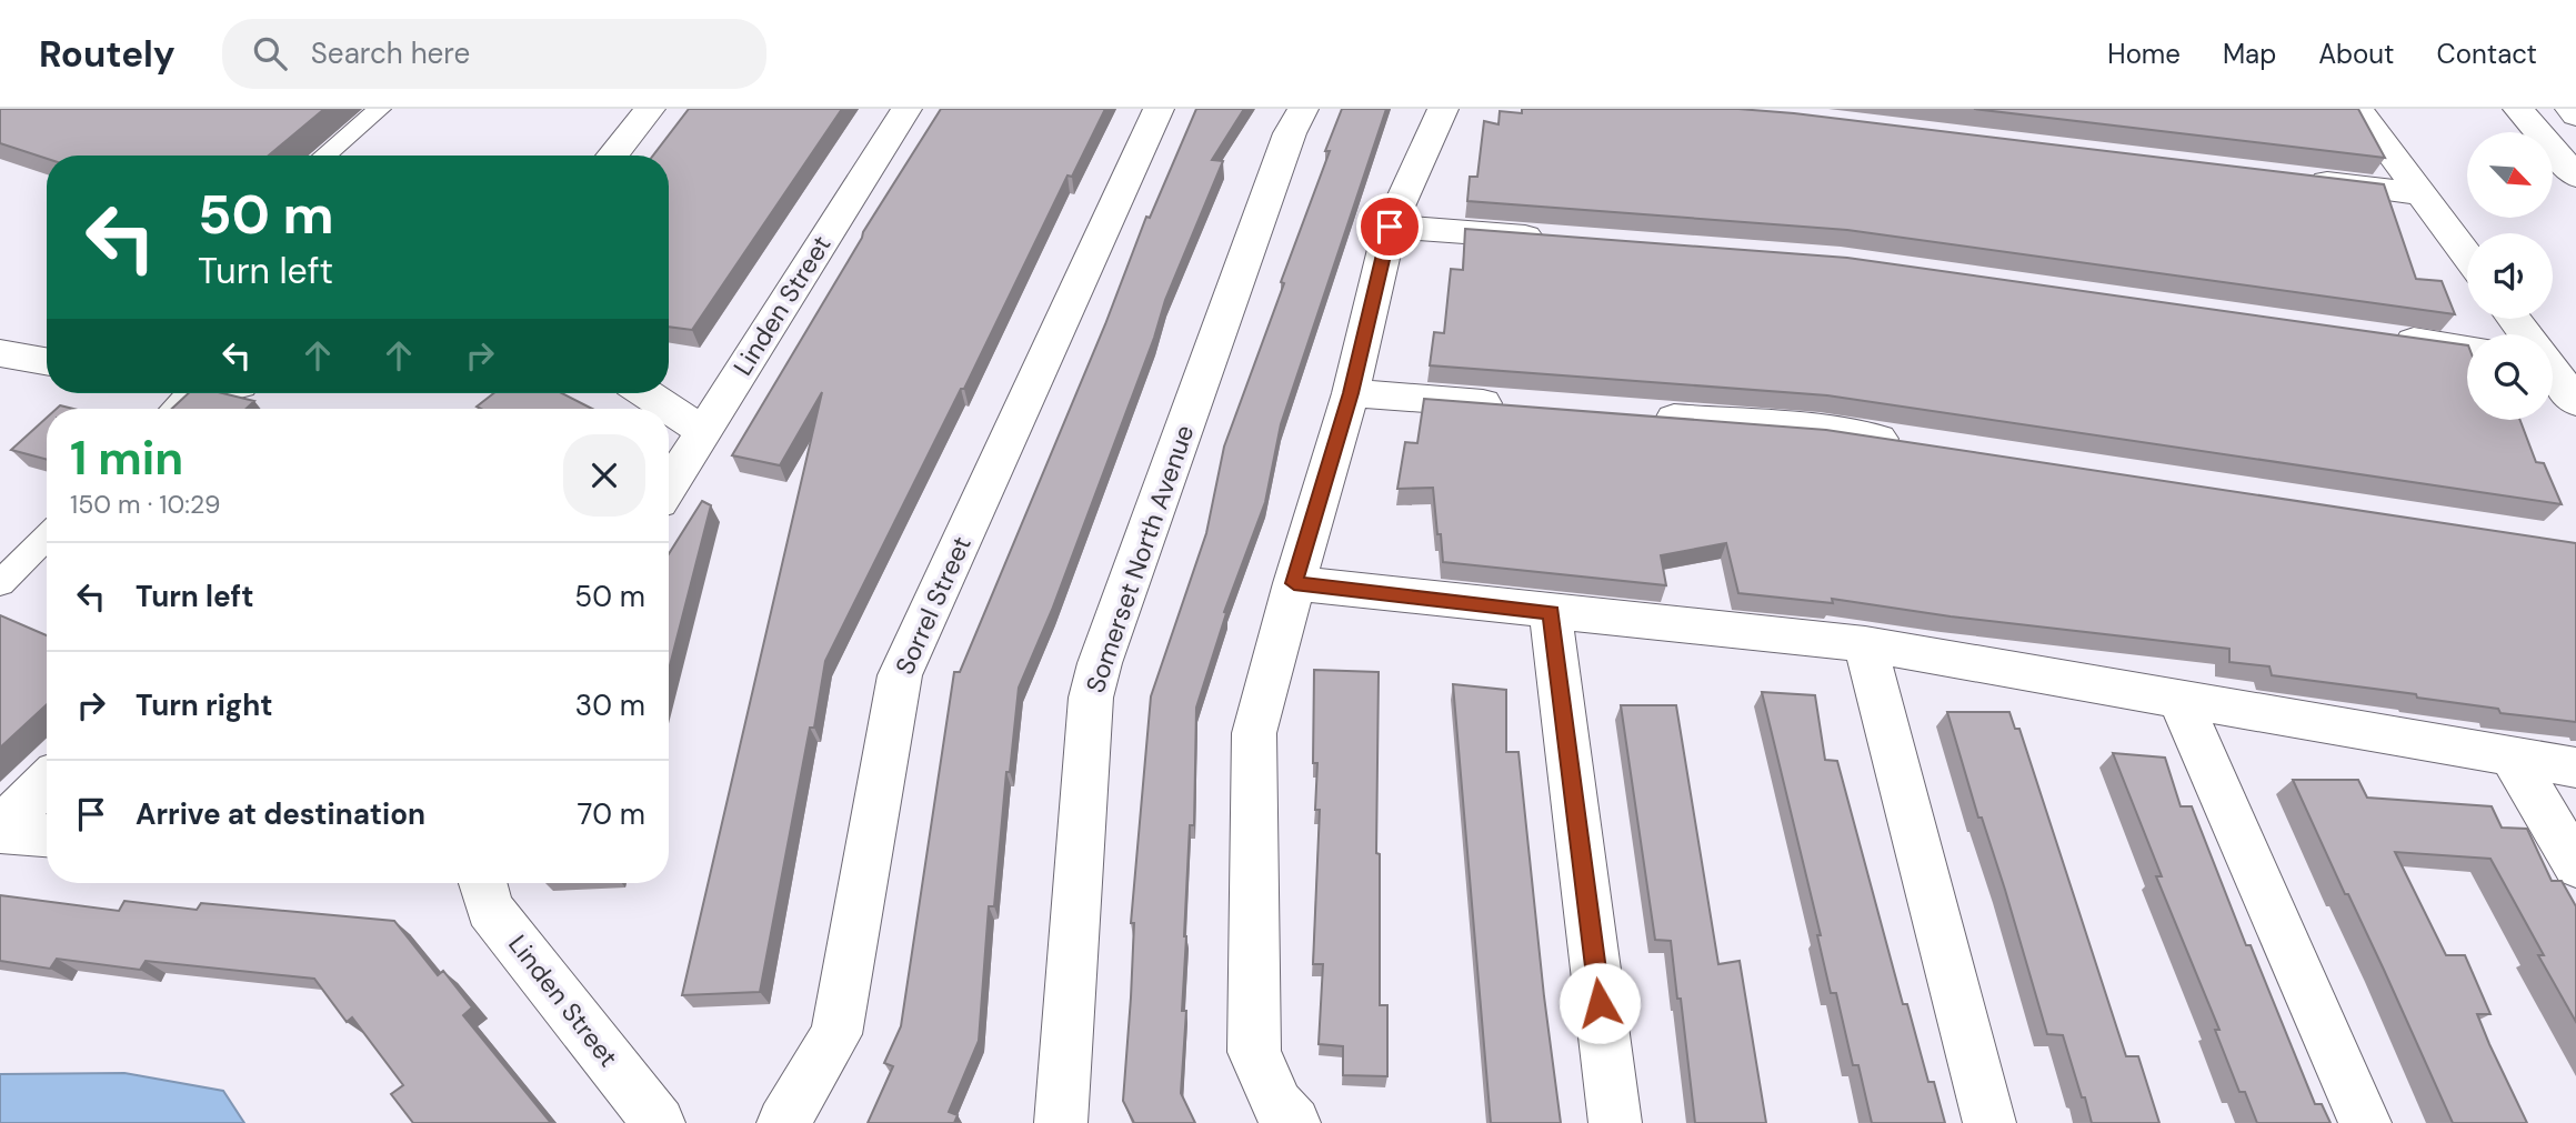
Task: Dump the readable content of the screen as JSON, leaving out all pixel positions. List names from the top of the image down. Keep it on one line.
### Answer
{"streets":{"street":["Linden Street","Somerset North Avenue","Sorrel Street"]},"north":"bottom right","page":{"header":"Routely","search":"Search here","nav":["Home","Map","About","Contact"],"turn":["50 m","Turn left"],"heading":["1 min","150 m · 10:29"],"list":[{"name":"Turn left","value":"50 m"},{"name":"Turn right","value":"30 m"},{"name":"Arrive at destination","value":"70 m"}]}}
